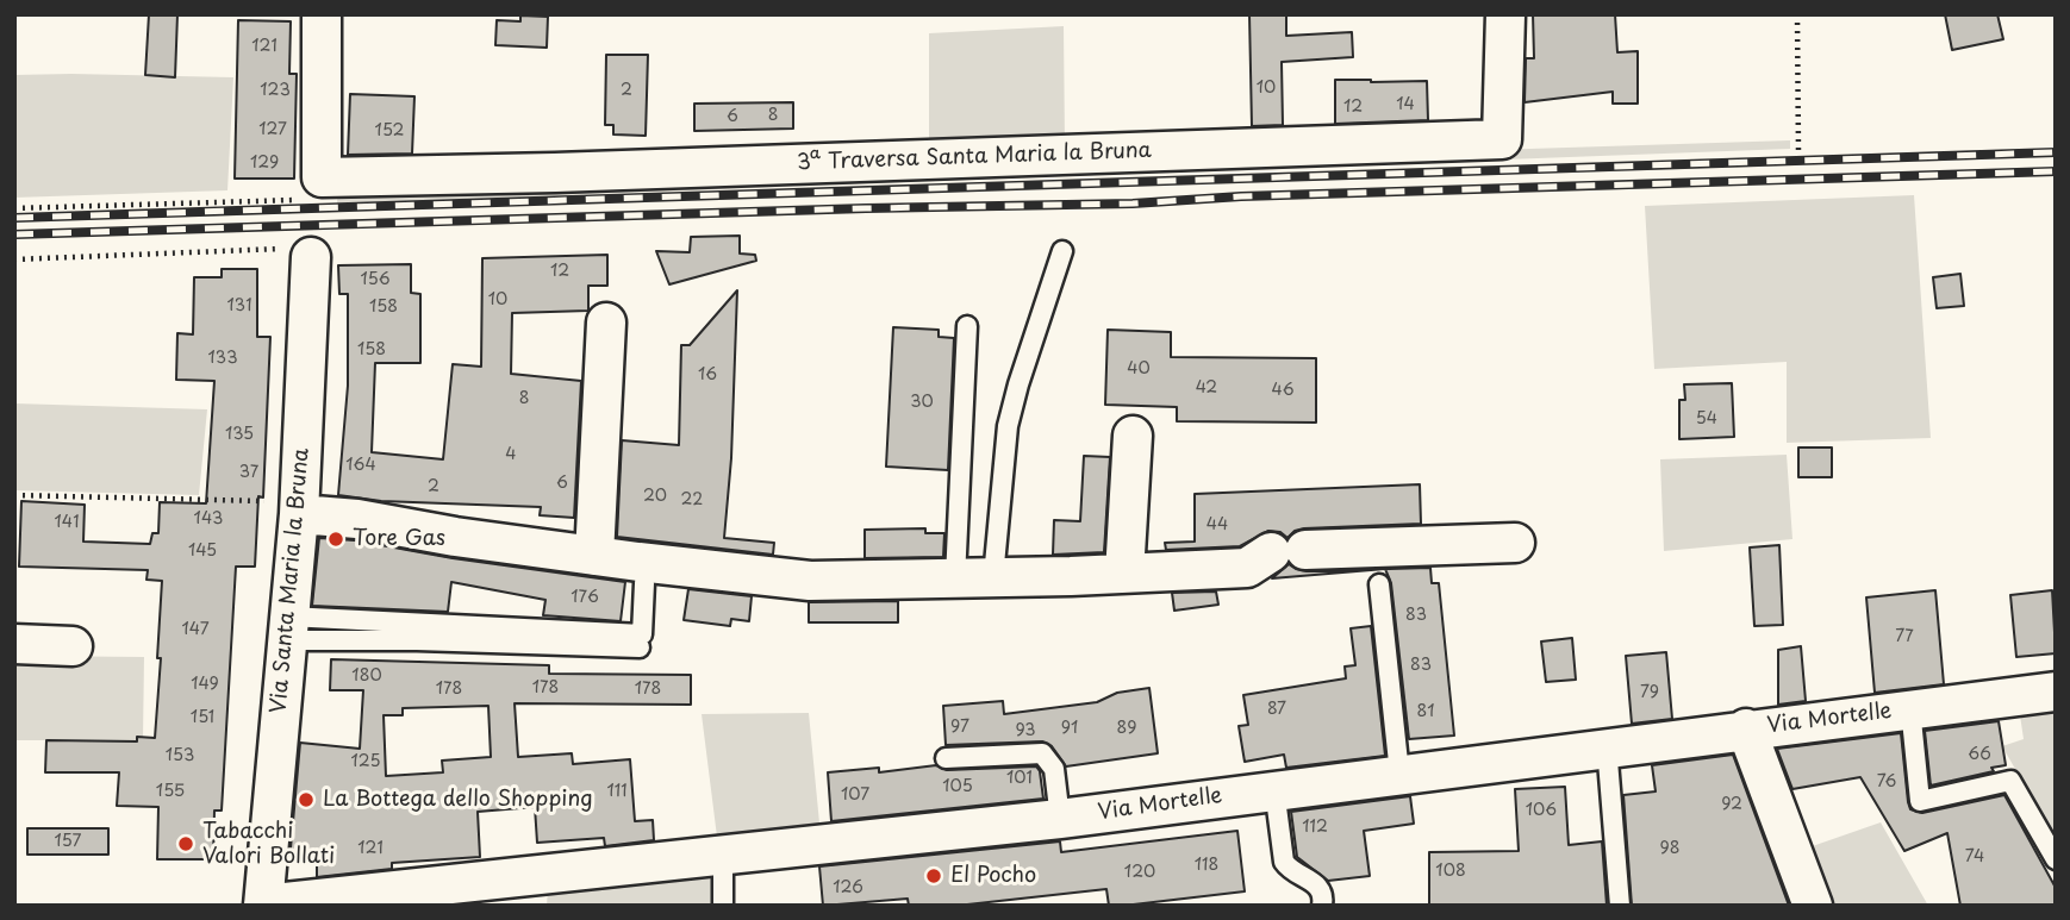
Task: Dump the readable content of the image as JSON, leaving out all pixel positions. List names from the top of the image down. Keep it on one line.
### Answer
{"streets":{"street":["3ª Traversa Santa Maria la Bruna","Via Santa Maria la Bruna","Via Mortelle"]},"crossings":[["Via Santa Maria la Bruna","Via Mortelle"]],"places":["Tore Gas","La Bottega dello Shopping","Tabacchi Valori Bollati","El Pocho"],"house_numbers":["121","10","123","2","14","12","8","6","127","152","129","12","156","10","131","158","158","133","40","16","42","46","8","30","54","135","4","164","37","6","2","20","22","143","141","44","145","176","83","147","77","83","180","149","178","178","178","79","87","81","151","97","91","89","93","66","153","125","101","76","105","155","111","107","92","106","112","157","121","98","74","118","108","120","126"]}
